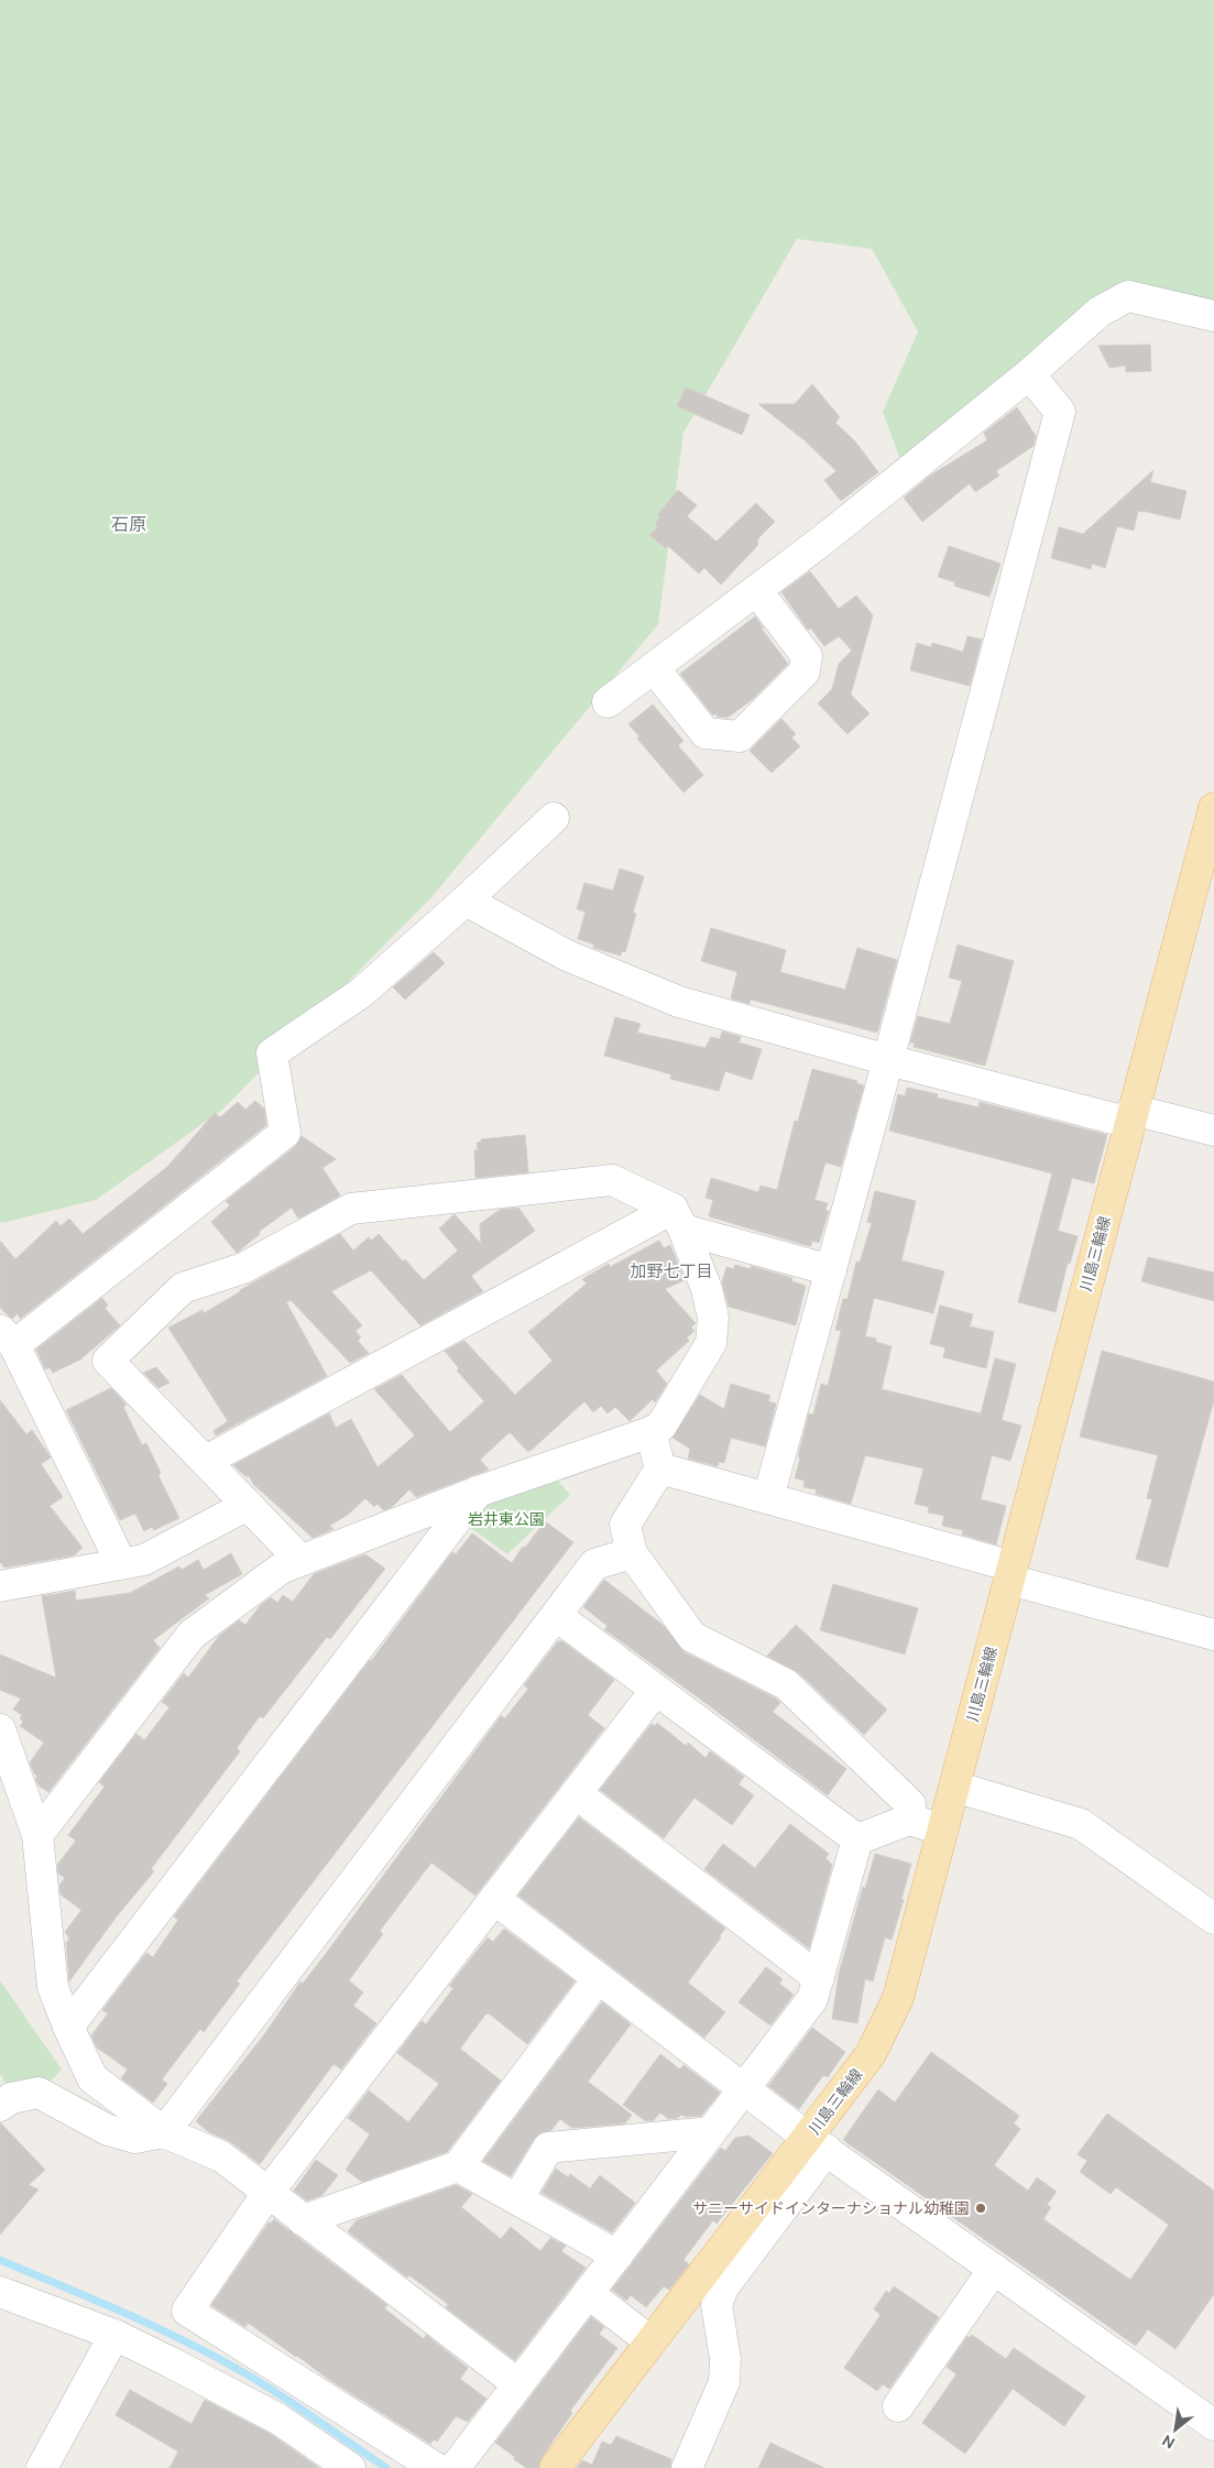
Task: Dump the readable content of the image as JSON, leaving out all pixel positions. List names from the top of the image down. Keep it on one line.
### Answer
{"streets":{"main road":["川島三輪線"]},"districts":["石原","加野七丁目"],"parks":["岩井東公園"],"places":["サニーサイドインターナショナル幼稚園"],"north":"bottom left"}
